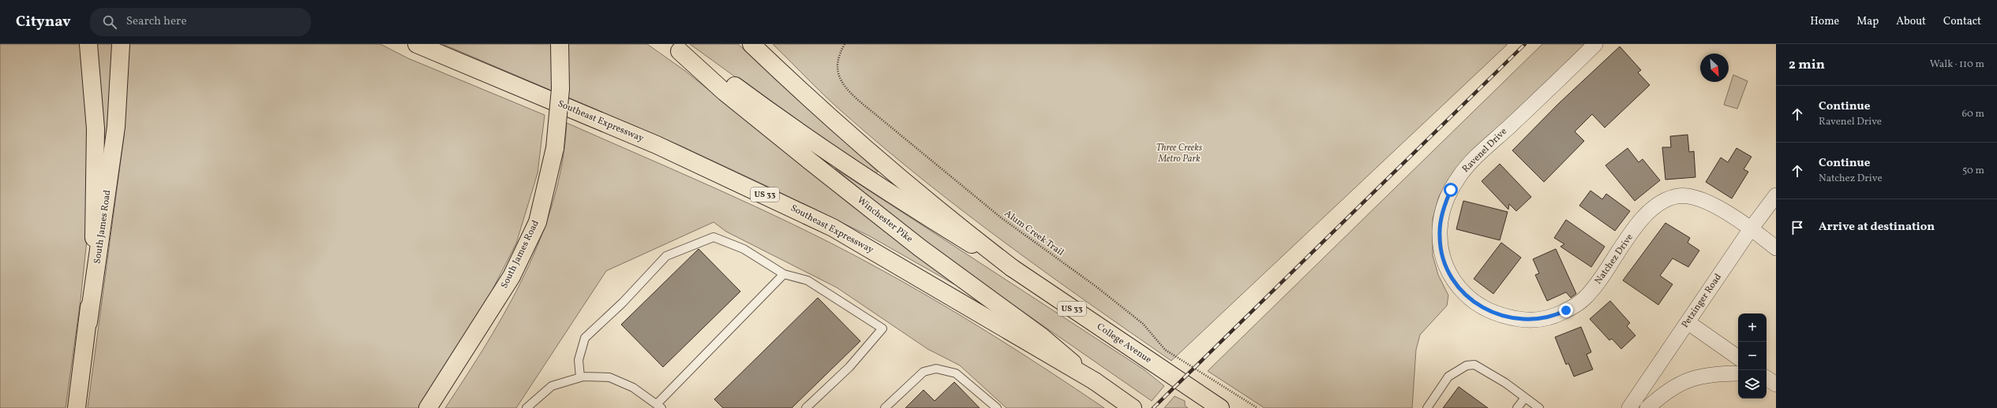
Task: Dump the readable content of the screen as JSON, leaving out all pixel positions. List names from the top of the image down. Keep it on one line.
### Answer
{"streets":{"main road":["Southeast Expressway","US 33","Winchester Pike","South James Road","College Avenue"],"street":["Ravenel Drive","Natchez Drive","Petzinger Road"],"path":["Alum Creek Trail"]},"crossings":[["Southeast Expressway","US 33"],["Southeast Expressway","Winchester Pike"],["Ravenel Drive","Natchez Drive"],["US 33","Winchester Pike"],["US 33","College Avenue"],["Winchester Pike","College Avenue"],["Natchez Drive","Petzinger Road"]],"parks":["Three Creeks Metro Park"],"north":"bottom right","page":{"header":"Citynav","search":"Search here","nav":["Home","Map","About","Contact"],"heading":["2 min","Walk · 110 m"],"list":[["Continue","Ravenel Drive","60 m"],["Continue","Natchez Drive","50 m"],"Arrive at destination"],"map_buttons":["+","−"]}}
